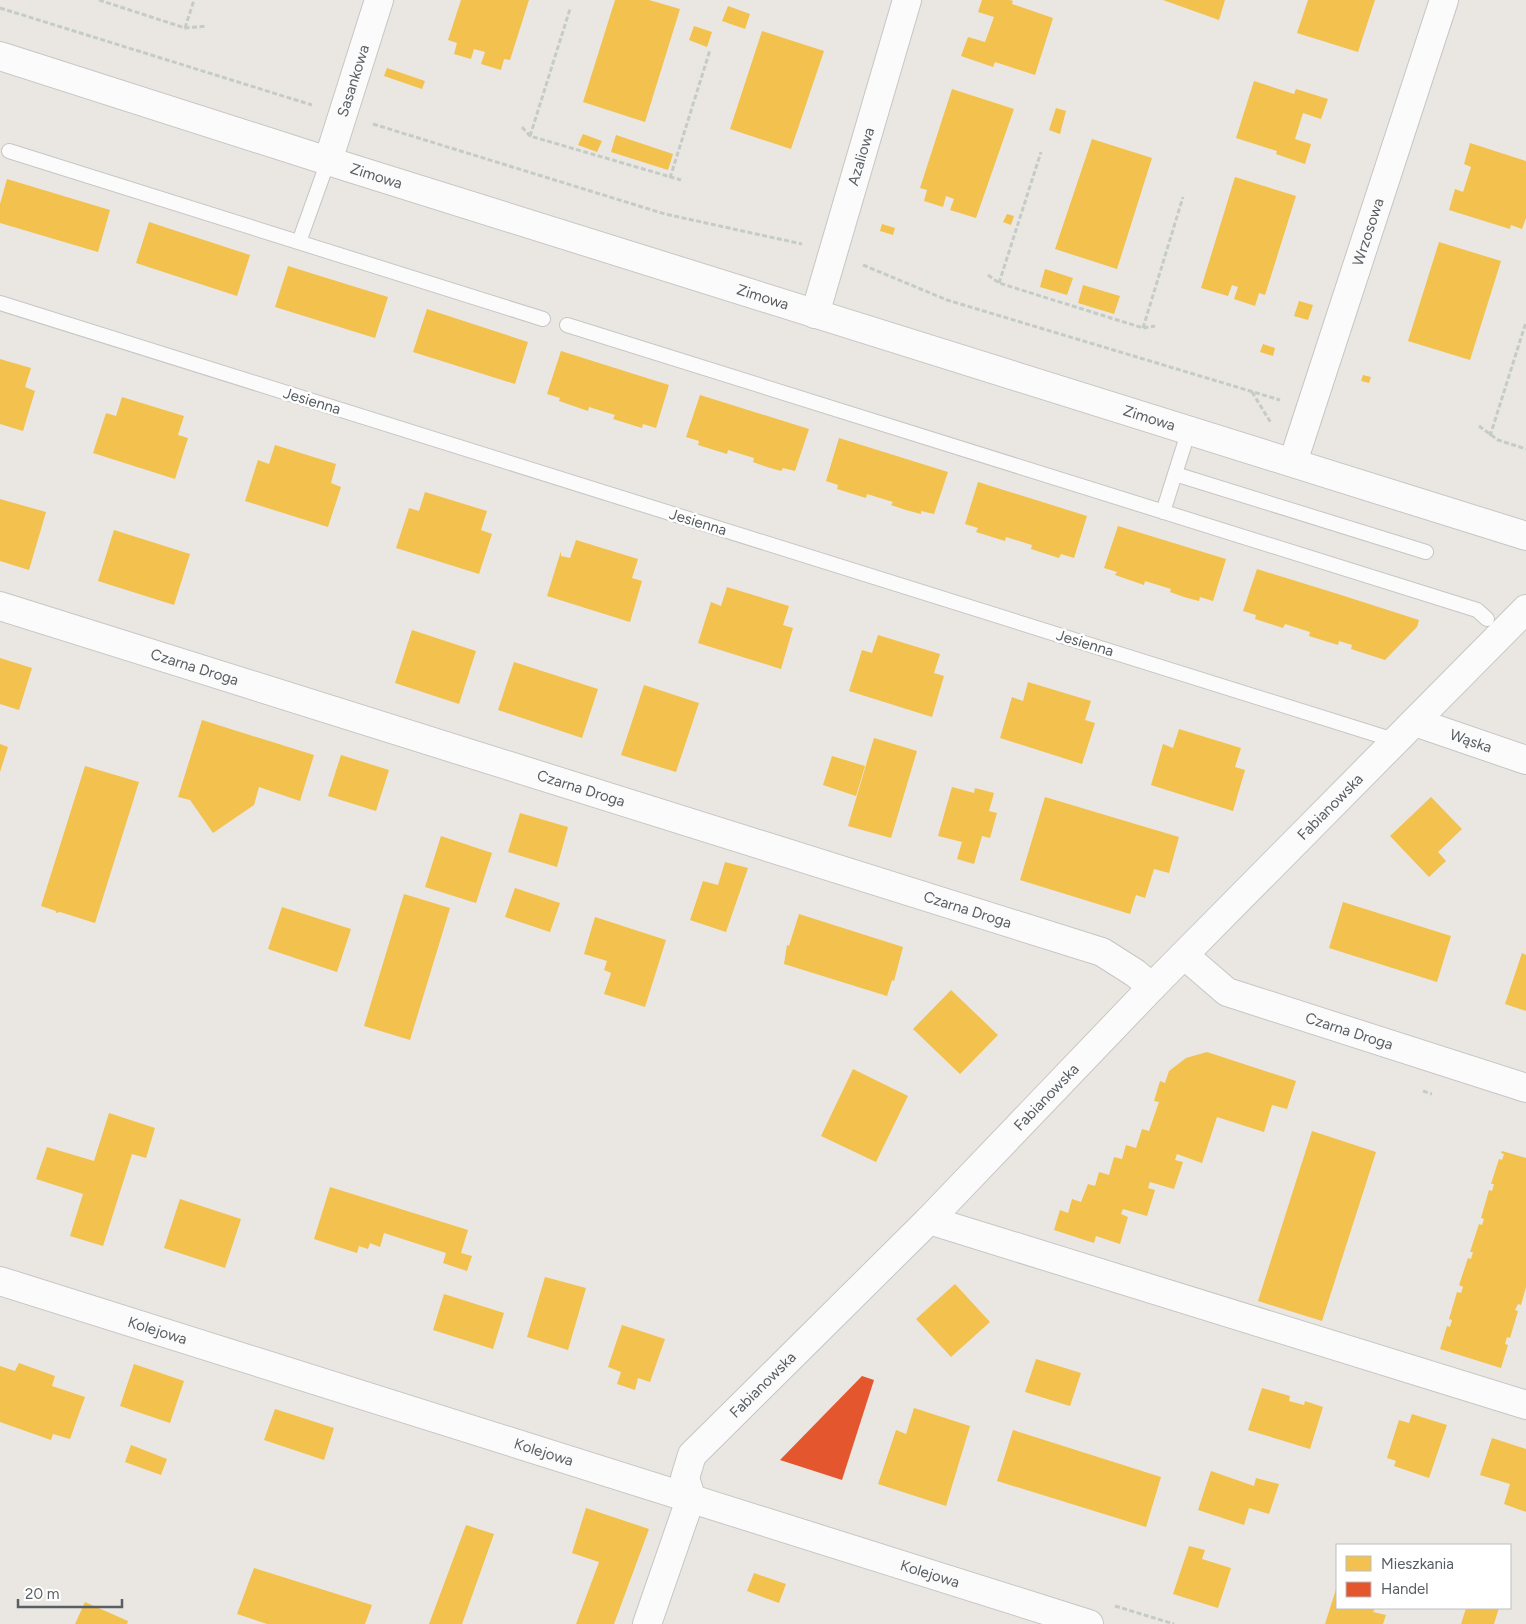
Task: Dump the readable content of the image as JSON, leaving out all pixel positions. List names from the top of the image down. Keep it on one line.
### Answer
{"streets":{"street":["Sasankowa","Azaliowa","Zimowa","Wrzosowa","Czarna Droga","Wąska","Fabianowska","Kolejowa"],"lane":["Jesienna"]},"crossings":[["Sasankowa","Zimowa"],["Azaliowa","Zimowa"],["Zimowa","Wrzosowa"],["Jesienna","Fabianowska"],["Czarna Droga","Fabianowska"],["Wąska","Fabianowska"],["Fabianowska","Kolejowa"]],"legend":["Mieszkania","Handel"],"scale_bar":"20 m"}
